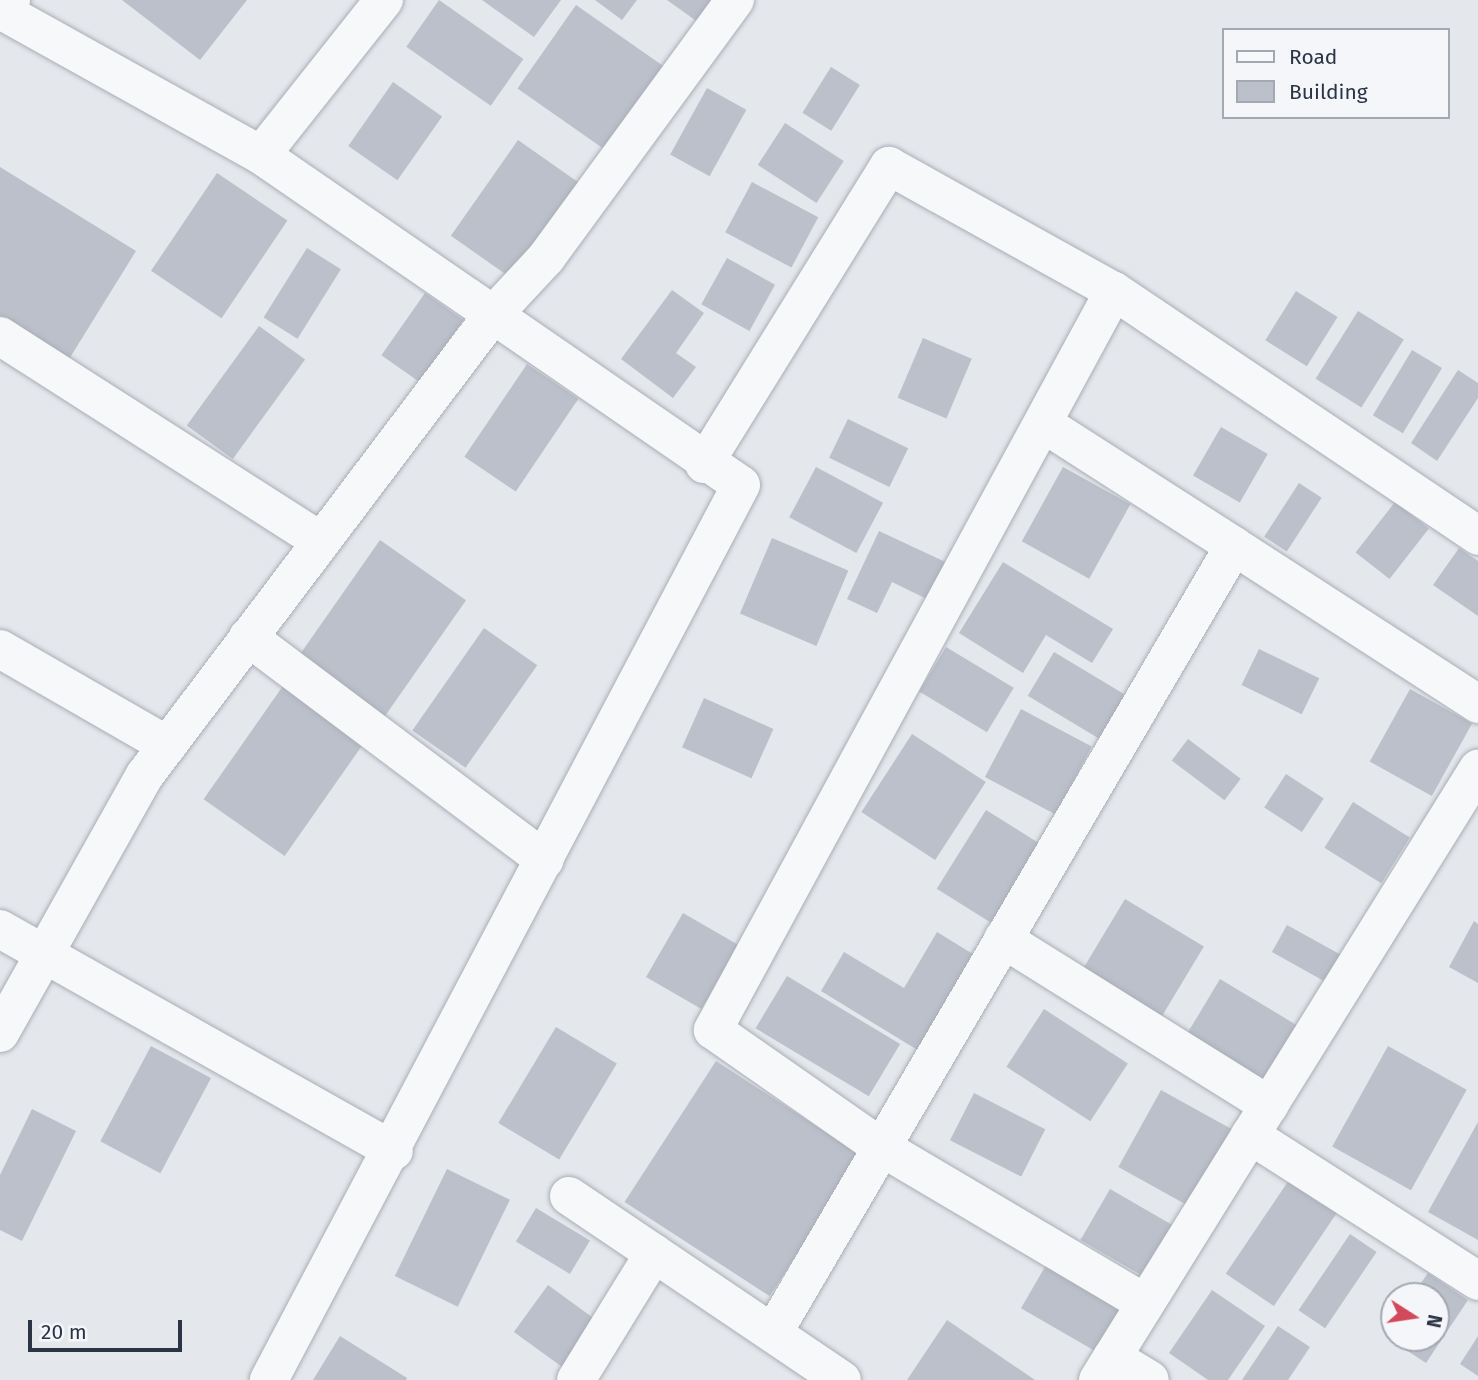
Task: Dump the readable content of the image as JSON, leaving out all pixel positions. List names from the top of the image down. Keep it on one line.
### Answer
{"legend":["Road","Building"],"scale_bar":"20 m","north":"right"}
